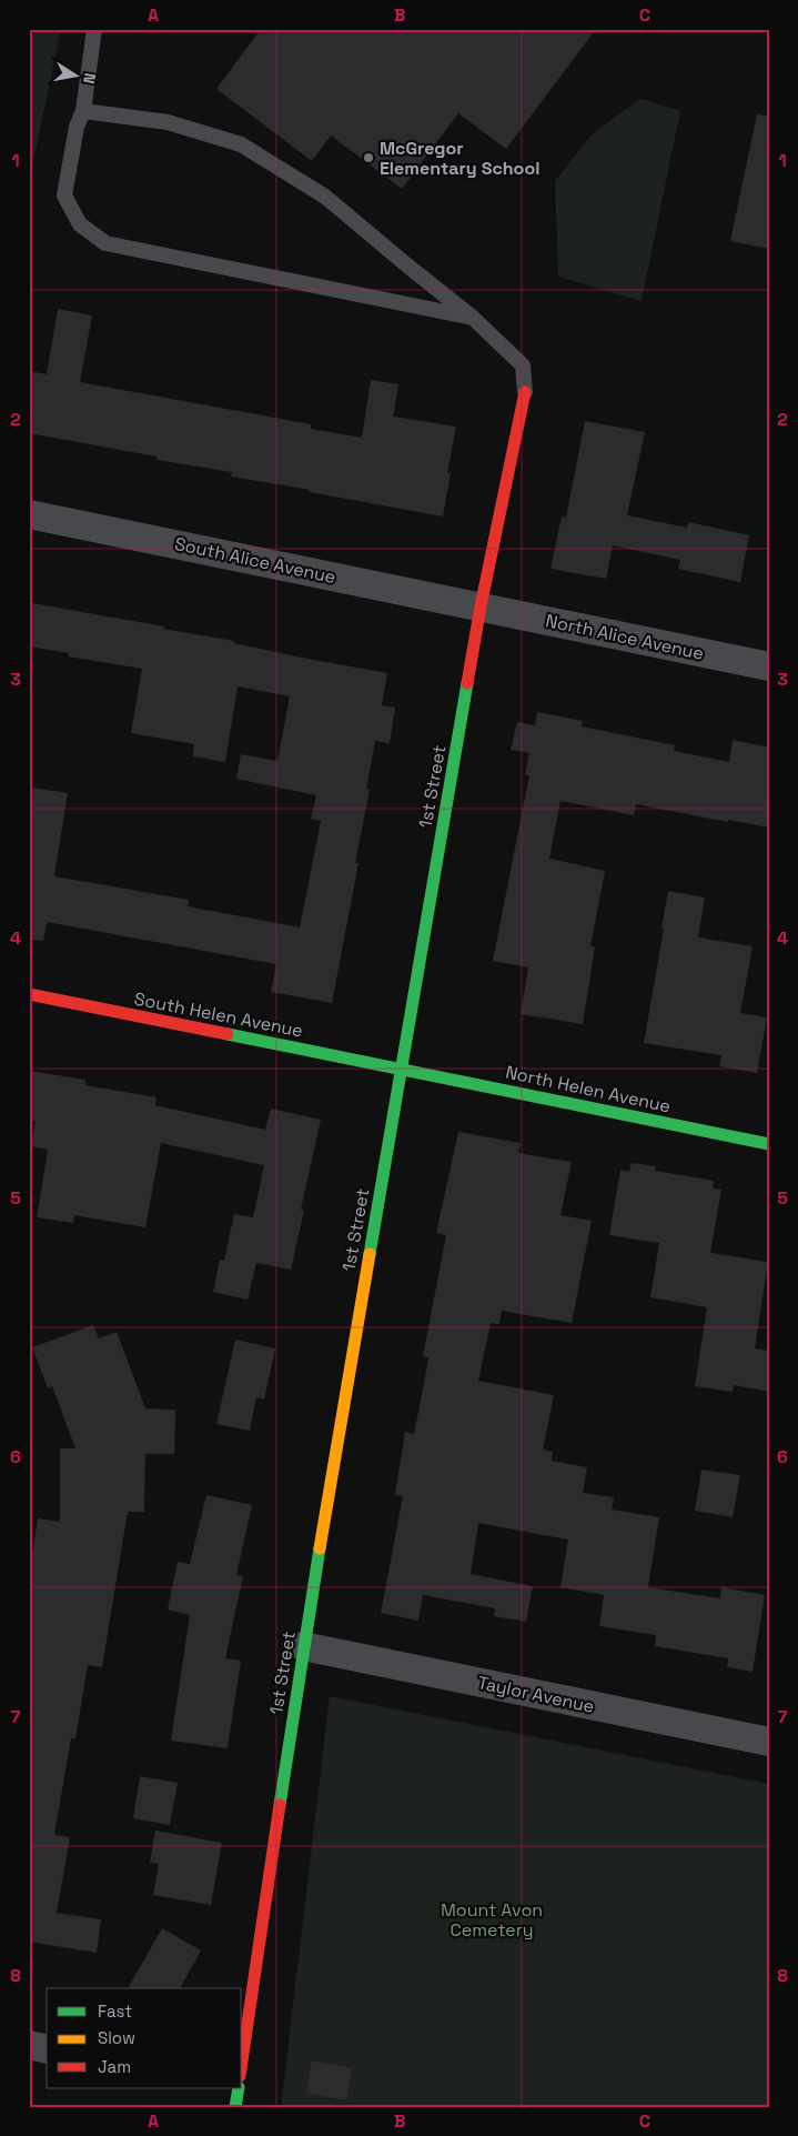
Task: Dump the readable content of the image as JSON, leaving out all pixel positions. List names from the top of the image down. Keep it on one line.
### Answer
{"streets":{"street":["South Alice Avenue","North Alice Avenue","1st Street","South Helen Avenue","North Helen Avenue","Taylor Avenue"]},"crossings":[["South Alice Avenue","North Alice Avenue"],["South Alice Avenue","1st Street"],["North Alice Avenue","1st Street"],["1st Street","South Helen Avenue"],["1st Street","North Helen Avenue"],["1st Street","Taylor Avenue"],["South Helen Avenue","North Helen Avenue"]],"parks":["Mount Avon Cemetery"],"places":["McGregor Elementary School"],"legend":["Fast","Slow","Jam"],"north":"right","grid":{"columns":["A","B","C"],"rows":["1","2","3","4","5","6","7","8"]}}
